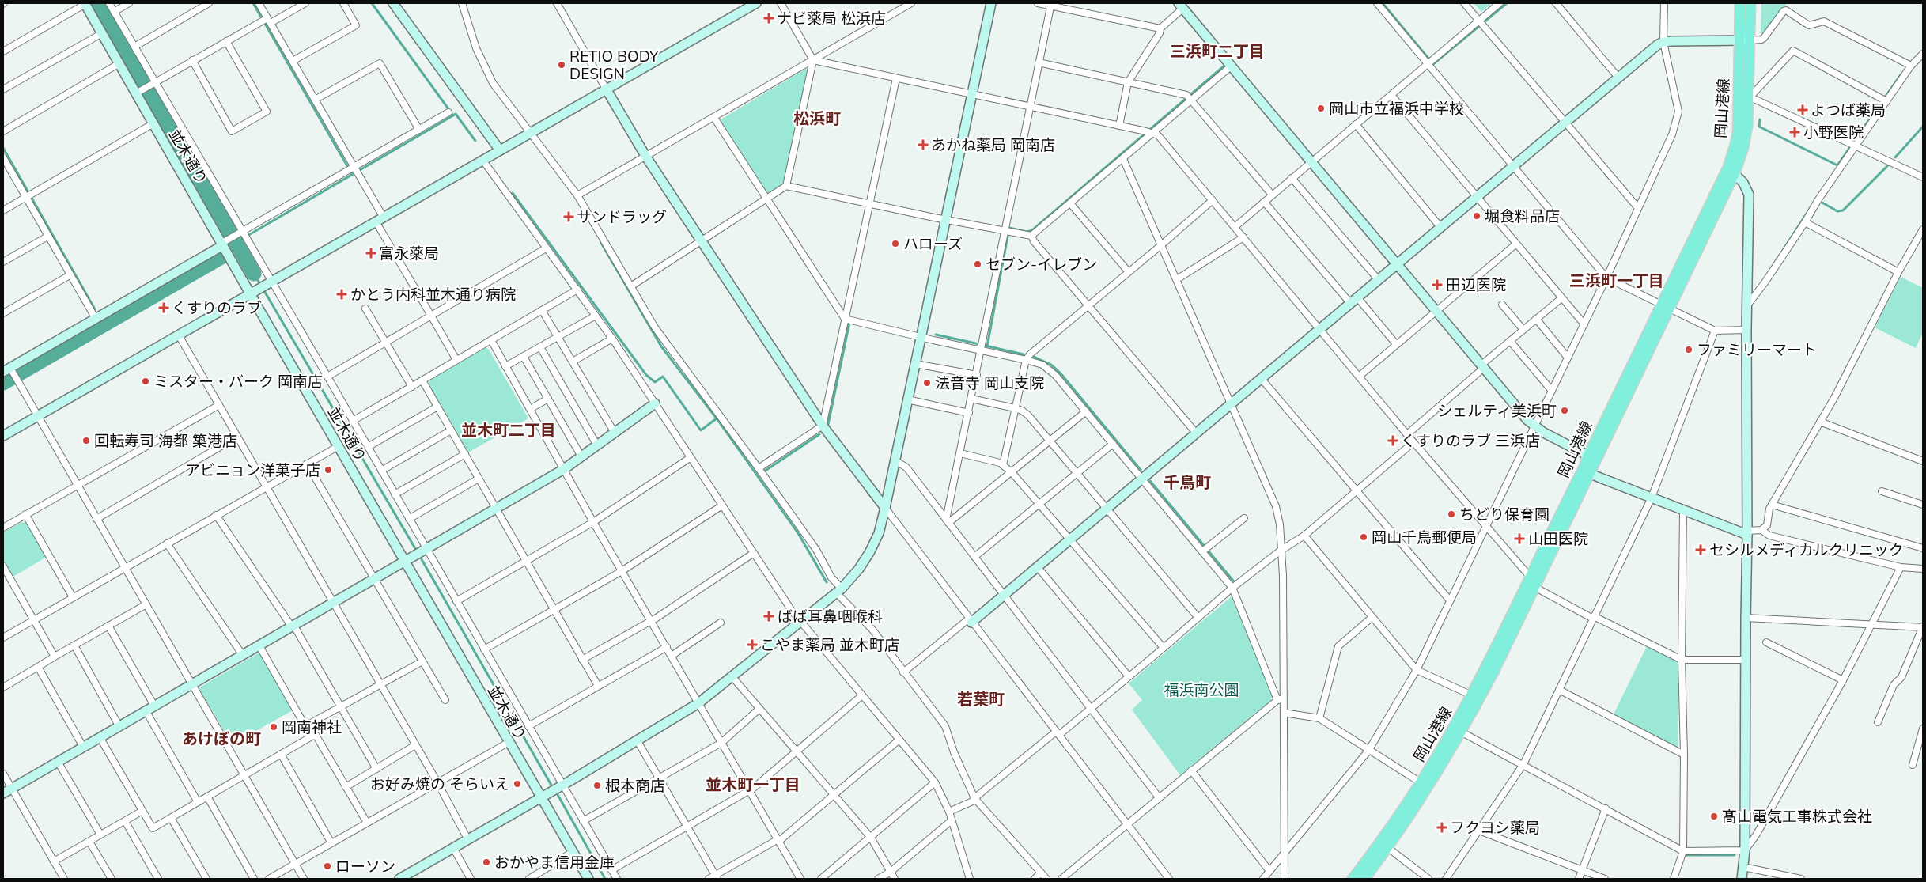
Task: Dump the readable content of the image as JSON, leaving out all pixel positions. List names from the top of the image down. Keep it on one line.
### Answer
{"streets":{"main road":["岡山港線"],"street":["並木通り"]},"districts":["三浜町二丁目","松浜町","三浜町一丁目","並木町二丁目","千鳥町","若葉町","あけぼの町","並木町一丁目"],"parks":["福浜南公園"],"places":{"health":["ナビ薬局 松浜店","よつば薬局","小野医院","あかね薬局 岡南店","サンドラッグ","富永薬局","田辺医院","かとう内科並木通り病院","くすりのラブ","くすりのラブ 三浜店","山田医院","セシルメディカルクリニック","ばば耳鼻咽喉科","こやま薬局 並木町店","フクヨシ薬局"],"other":["RETIO BODY DESIGN","岡山市立福浜中学校","堀食料品店","ハローズ","セブン-イレブン","ファミリーマート","ミスター・バーク 岡南店","法音寺 岡山支院","シェルティ美浜町","回転寿司 海都 築港店","アビニョン洋菓子店","ちどり保育園","岡山千鳥郵便局","岡南神社","お好み焼の そらいえ","根本商店","髙山電気工事株式会社","おかやま信用金庫","ローソン"]}}
